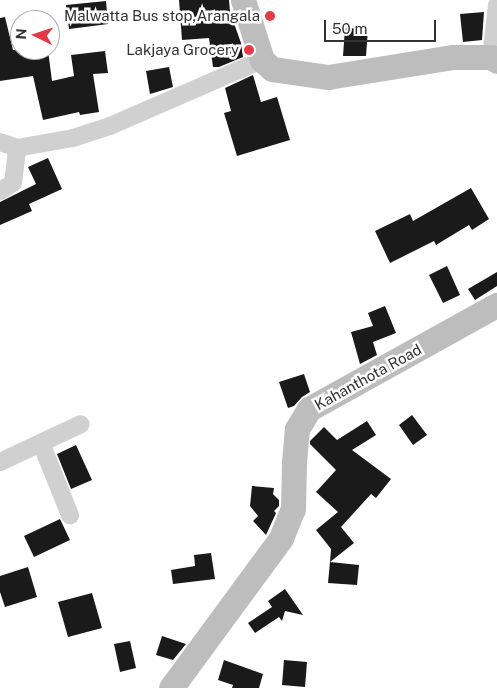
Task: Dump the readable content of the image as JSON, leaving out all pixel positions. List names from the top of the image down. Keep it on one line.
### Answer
{"streets":{"main road":["Kahanthota Road"]},"places":["Malwatta Bus stop,Arangala","Lakjaya Grocery"],"scale_bar":"50 m","north":"left"}
